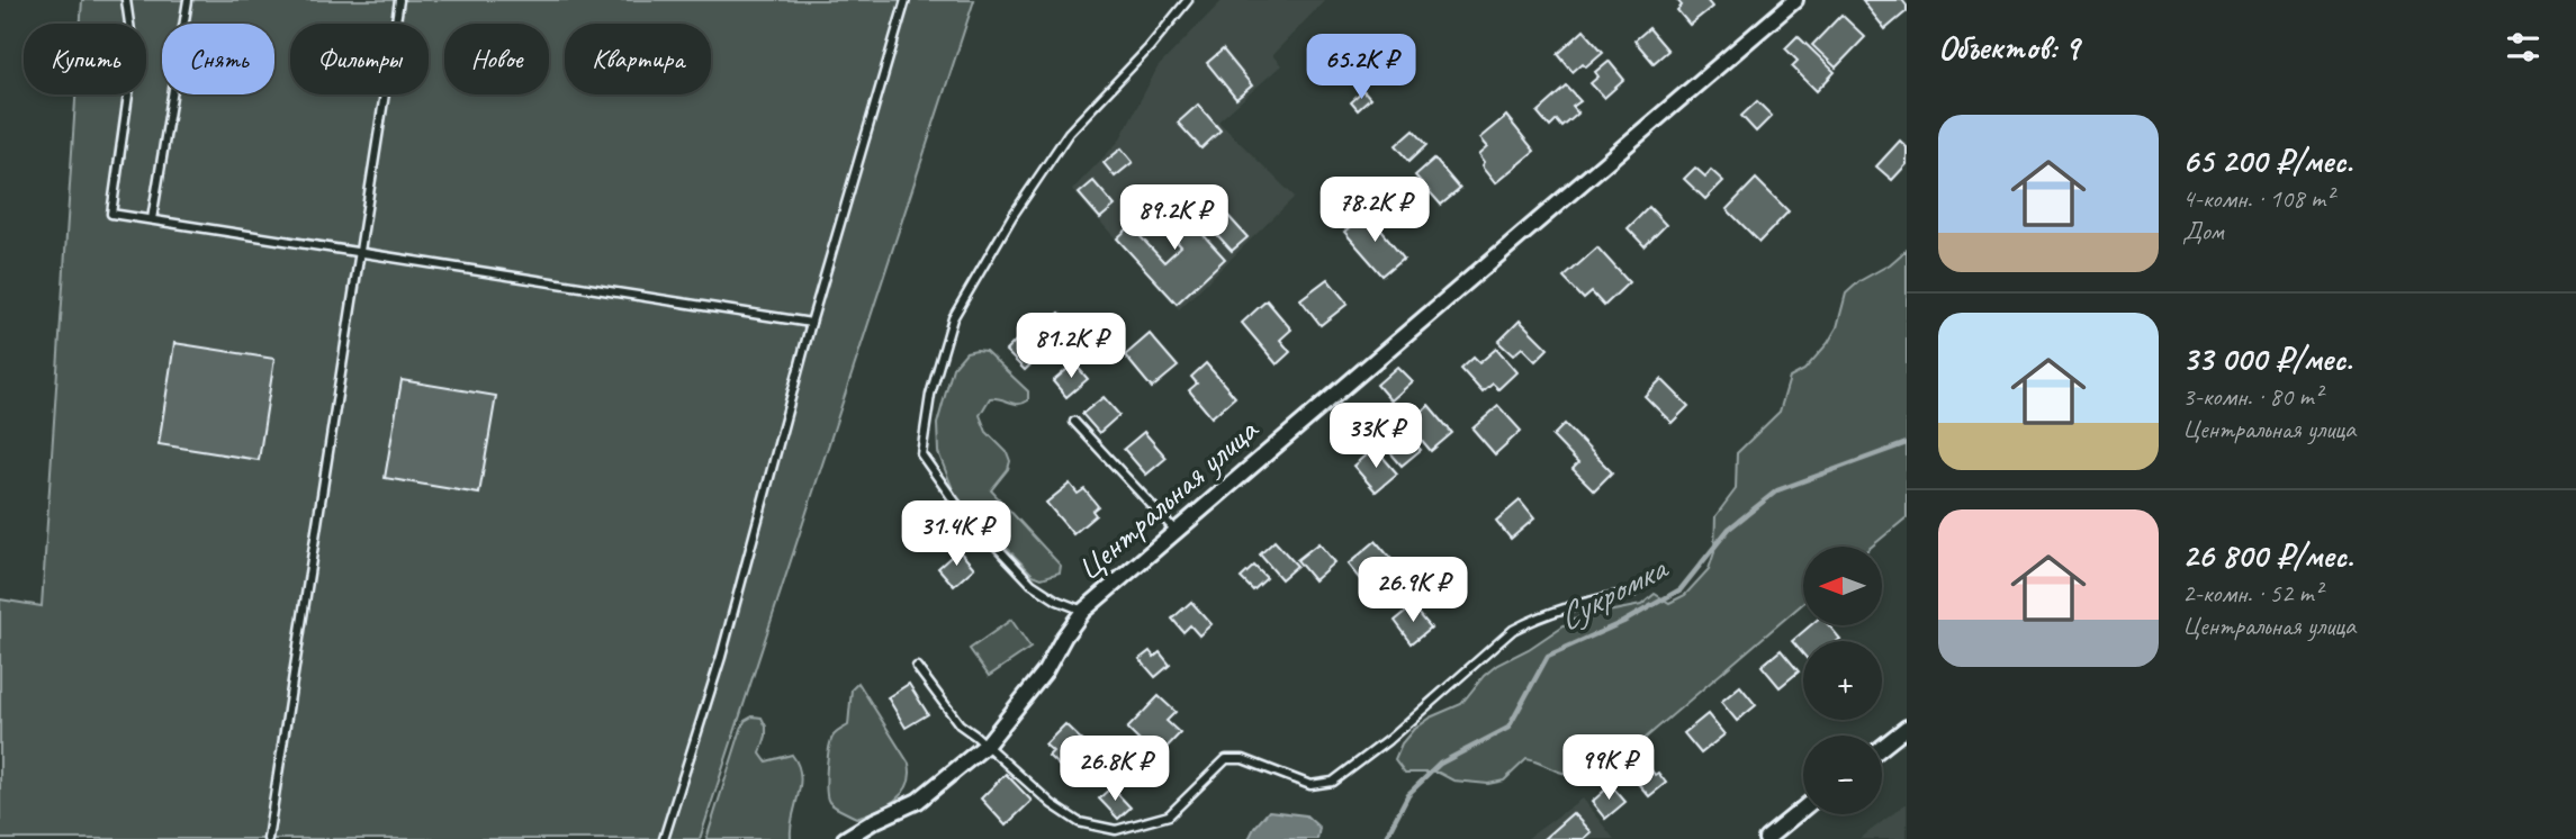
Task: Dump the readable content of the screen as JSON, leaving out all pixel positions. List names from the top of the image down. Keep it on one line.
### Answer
{"streets":{"street":["Центральная улица"]},"water":["Сукромка"],"north":"left","page":{"heading":"Объектов: 9","chip":["Купить","Снять","Фильтры","Новое","Квартира"],"price":["65.2K ₽","78.2K ₽","89.2K ₽","81.2K ₽","33K ₽","31.4K ₽","26.9K ₽","99K ₽","26.8K ₽"],"list":[{"name":"65 200 ₽/мес.","note":"4-комн. · 108 m² · Дом"},{"name":"33 000 ₽/мес.","note":"3-комн. · 80 m² · Центральная улица"},{"name":"26 800 ₽/мес.","note":"2-комн. · 52 m² · Центральная улица"}],"map_buttons":["+","−"]}}
